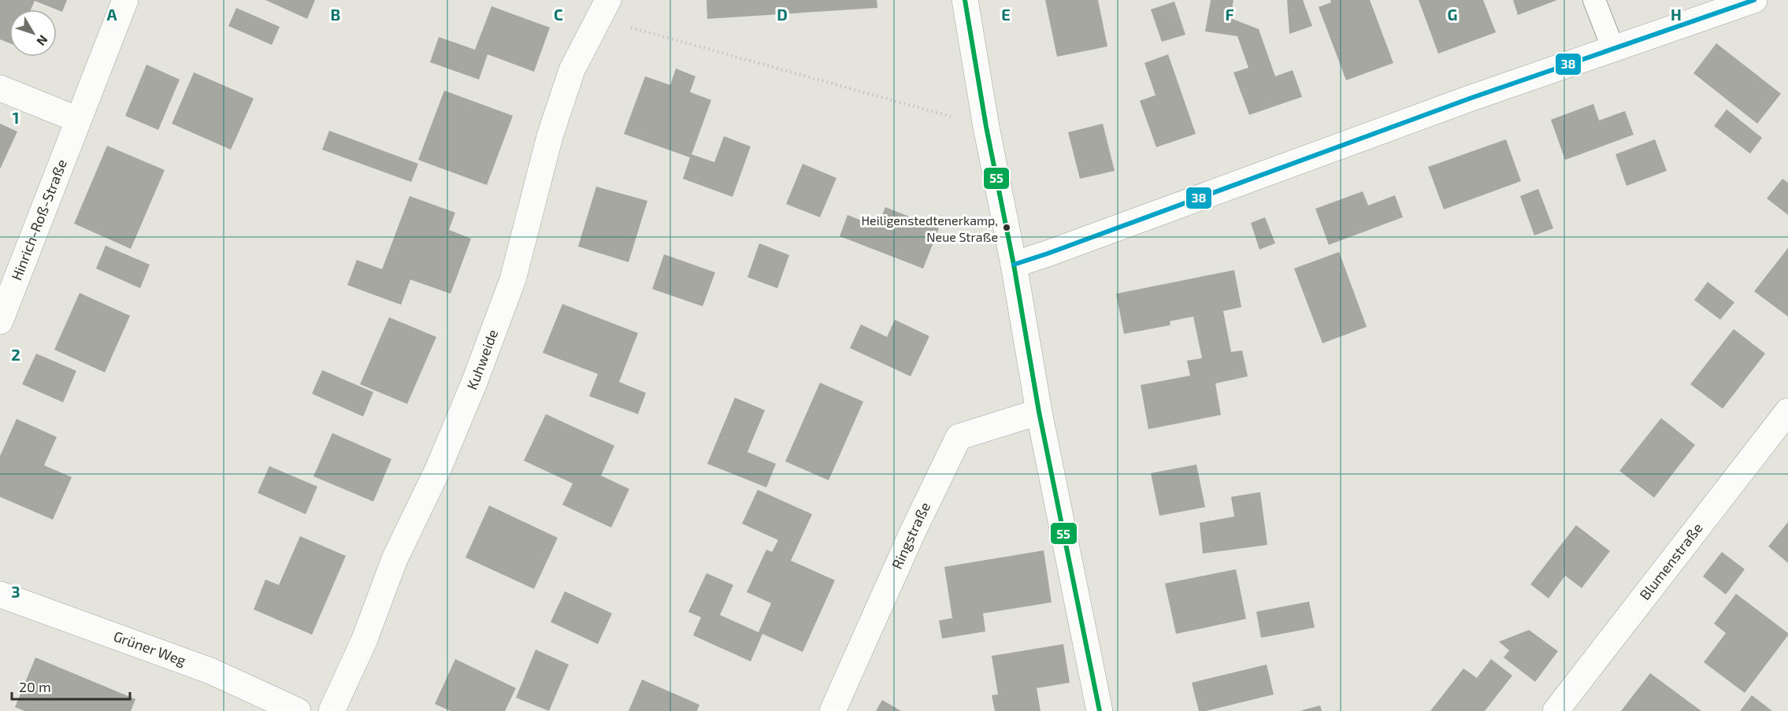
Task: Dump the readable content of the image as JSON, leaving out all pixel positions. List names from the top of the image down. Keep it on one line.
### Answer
{"streets":{"street":["Hinrich-Roß-Straße","Kuhweide","Ringstraße","Blumenstraße","Grüner Weg"]},"places":["Heiligenstedtenerkamp, Neue Straße"],"lines":["transit line 55","transit line 38"],"scale_bar":"20 m","north":"bottom right","grid":{"columns":["A","B","C","D","E","F","G","H"],"rows":["1","2","3"]}}
